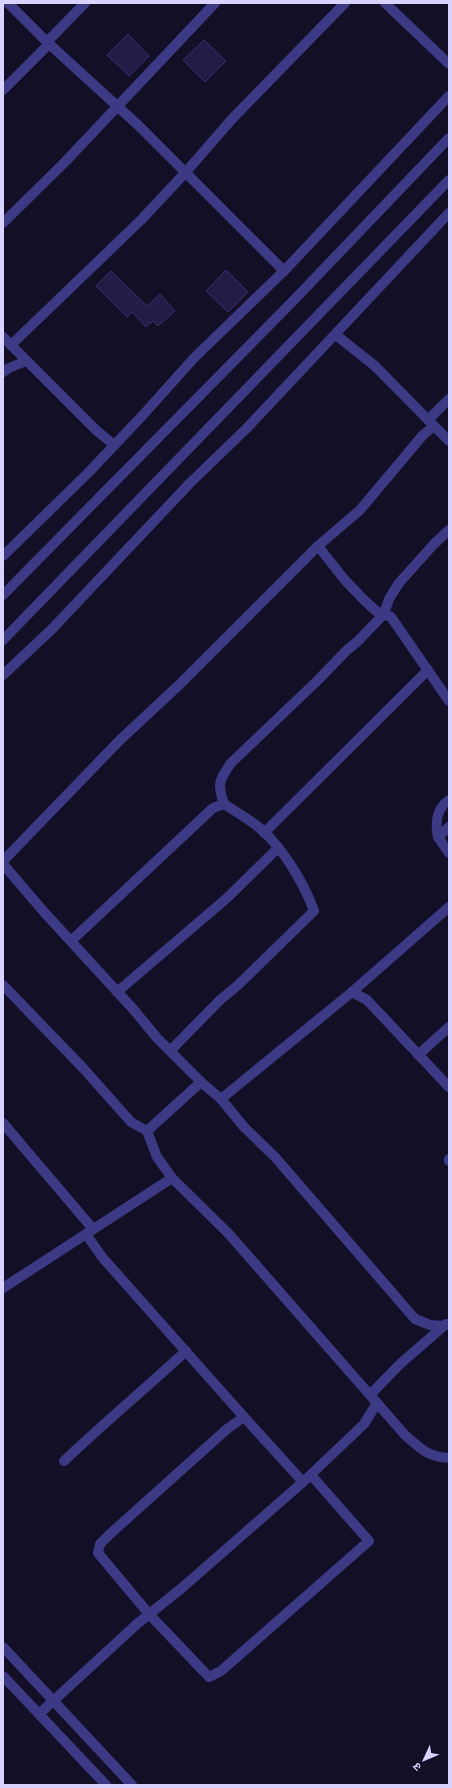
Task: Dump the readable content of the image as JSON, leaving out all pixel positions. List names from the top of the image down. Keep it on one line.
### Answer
{"north":"bottom left"}
